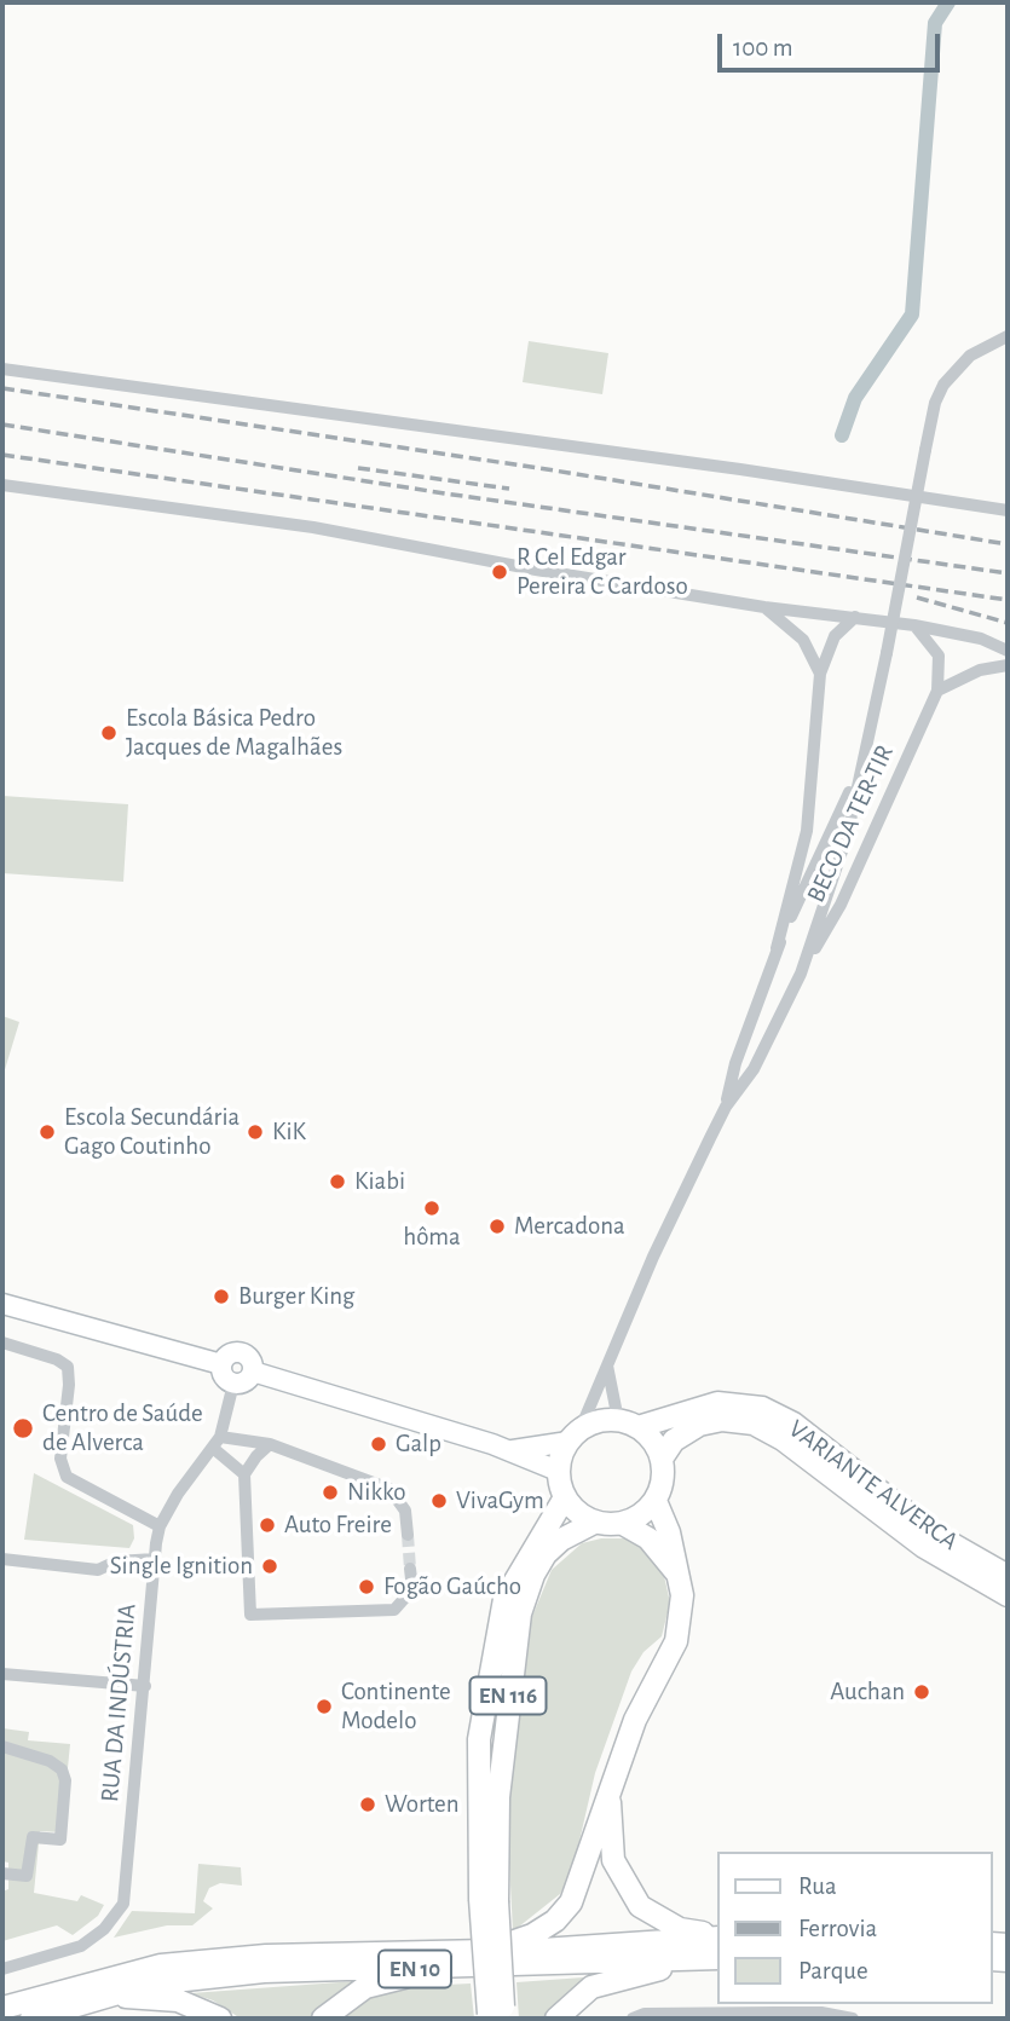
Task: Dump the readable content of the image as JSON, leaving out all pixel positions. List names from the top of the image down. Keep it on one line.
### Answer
{"streets":{"main road":["VARIANTE ALVERCA","EN 116","EN 10"],"street":["BECO DA TER-TIR","RUA DA INDÚSTRIA"]},"crossings":[["VARIANTE ALVERCA","EN 116"]],"places":["R Cel Edgar Pereira C Cardoso","Escola Básica Pedro Jacques de Magalhães","Escola Secundária Gago Coutinho","KiK","Kiabi","hôma","Mercadona","Burger King","Centro de Saúde de Alverca","Galp","Nikko","VivaGym","Auto Freire","Single Ignition","Fogão Gaúcho","Auchan","Continente Modelo","Worten"],"legend":["Rua","Ferrovia","Parque"],"scale_bar":"100 m"}
